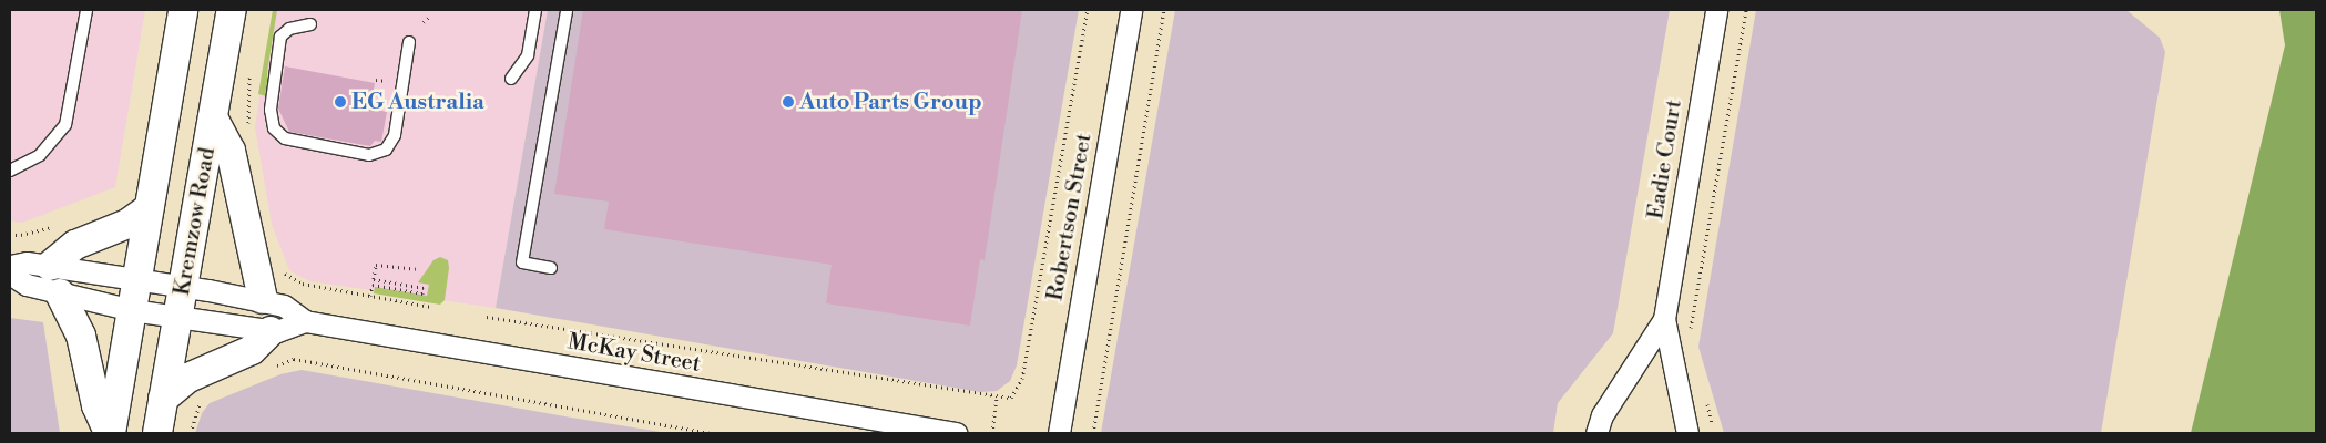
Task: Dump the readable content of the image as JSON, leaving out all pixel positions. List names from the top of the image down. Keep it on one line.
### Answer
{"streets":{"street":["Eadie Court","Robertson Street","Kremzow Road","McKay Street"]},"crossings":[["Kremzow Road","McKay Street"]],"places":["EG Australia","Auto Parts Group"]}
